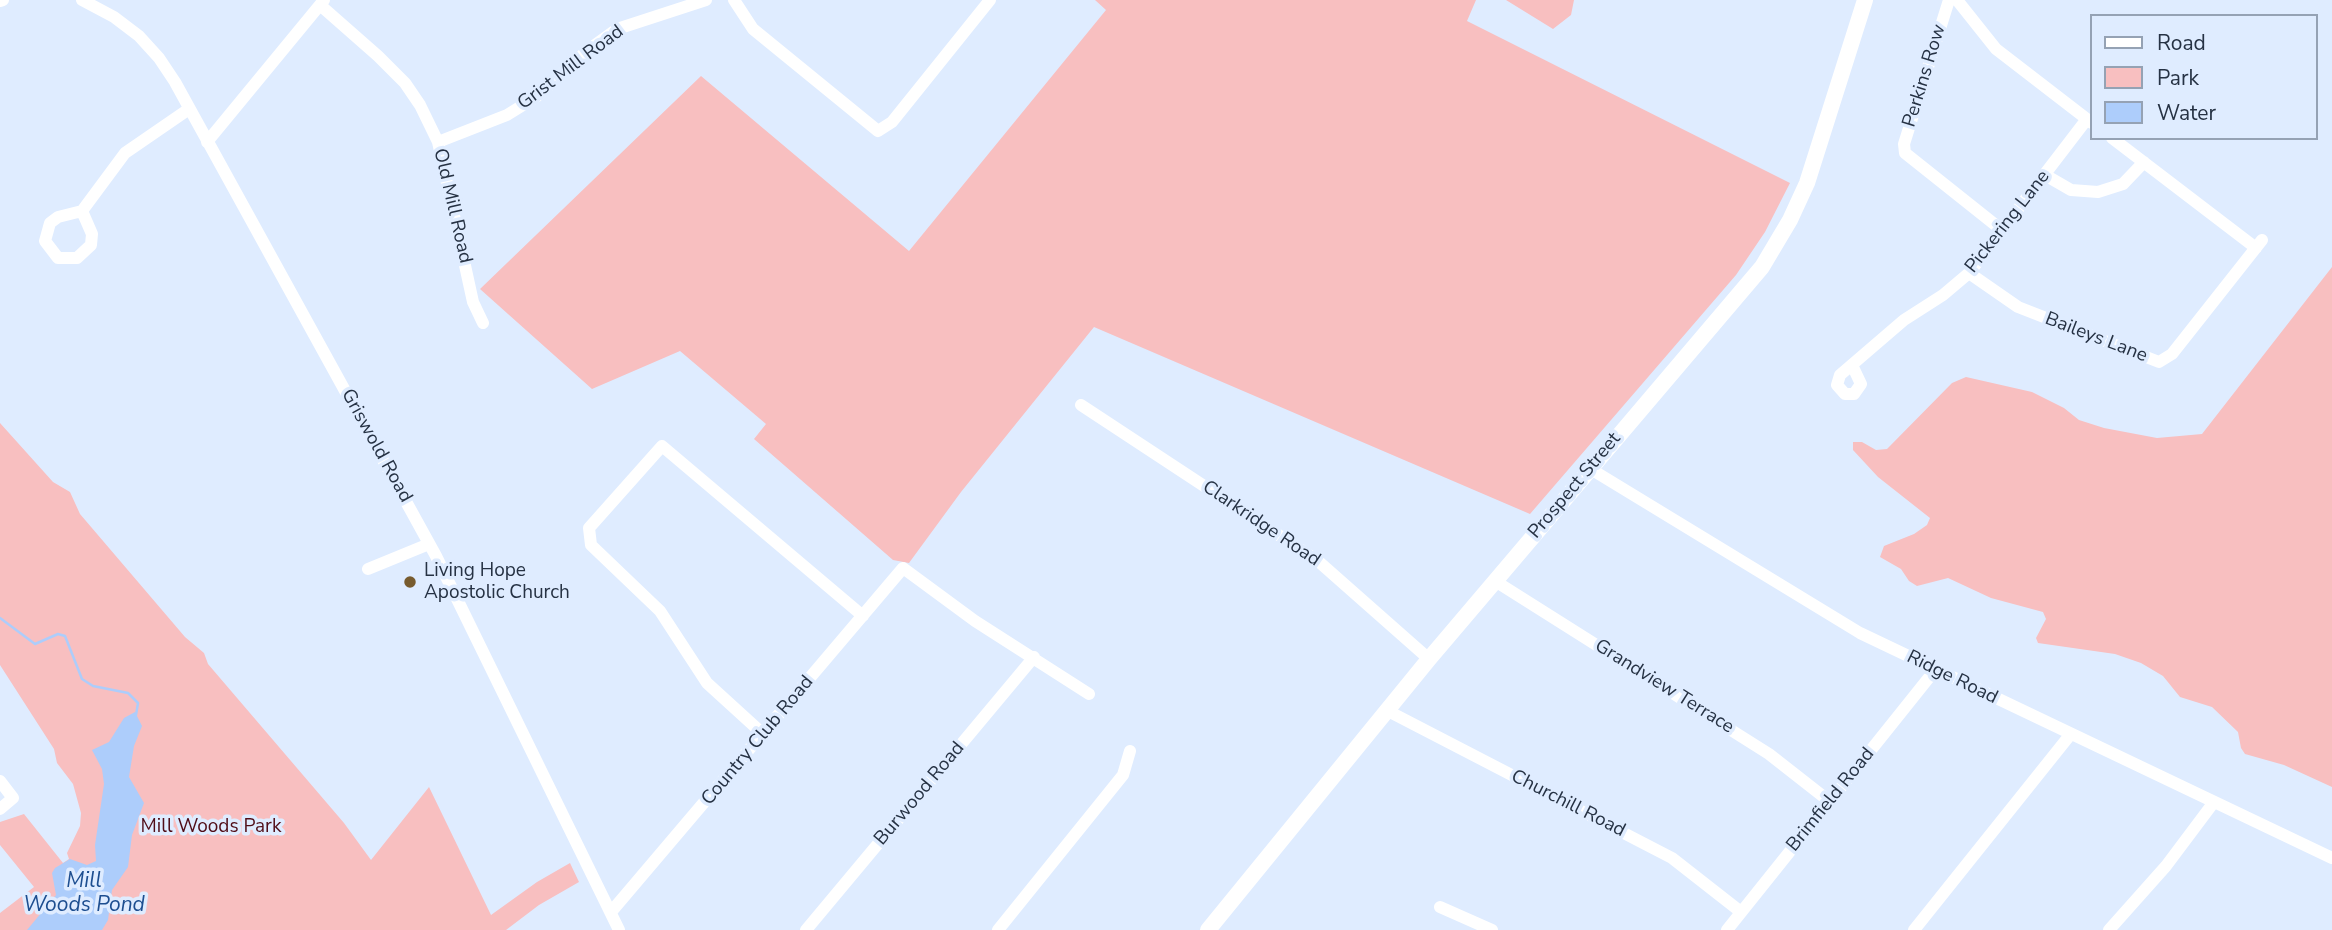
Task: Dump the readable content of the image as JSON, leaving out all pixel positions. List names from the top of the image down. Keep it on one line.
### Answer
{"streets":{"main road":["Prospect Street"],"street":["Grist Mill Road","Perkins Row","Old Mill Road","Pickering Lane","Baileys Lane","Griswold Road","Clarkridge Road","Ridge Road","Grandview Terrace","Country Club Road","Burwood Road","Brimfield Road","Churchill Road"]},"crossings":[["Grist Mill Road","Old Mill Road"],["Perkins Row","Pickering Lane"],["Pickering Lane","Baileys Lane"],["Griswold Road","Country Club Road"],["Prospect Street","Clarkridge Road"],["Prospect Street","Ridge Road"],["Prospect Street","Grandview Terrace"],["Prospect Street","Churchill Road"],["Ridge Road","Brimfield Road"],["Grandview Terrace","Brimfield Road"],["Country Club Road","Burwood Road"],["Brimfield Road","Churchill Road"]],"water":["Mill Woods Pond"],"parks":["Mill Woods Park"],"places":["Living Hope Apostolic Church"],"legend":["Road","Park","Water"]}
